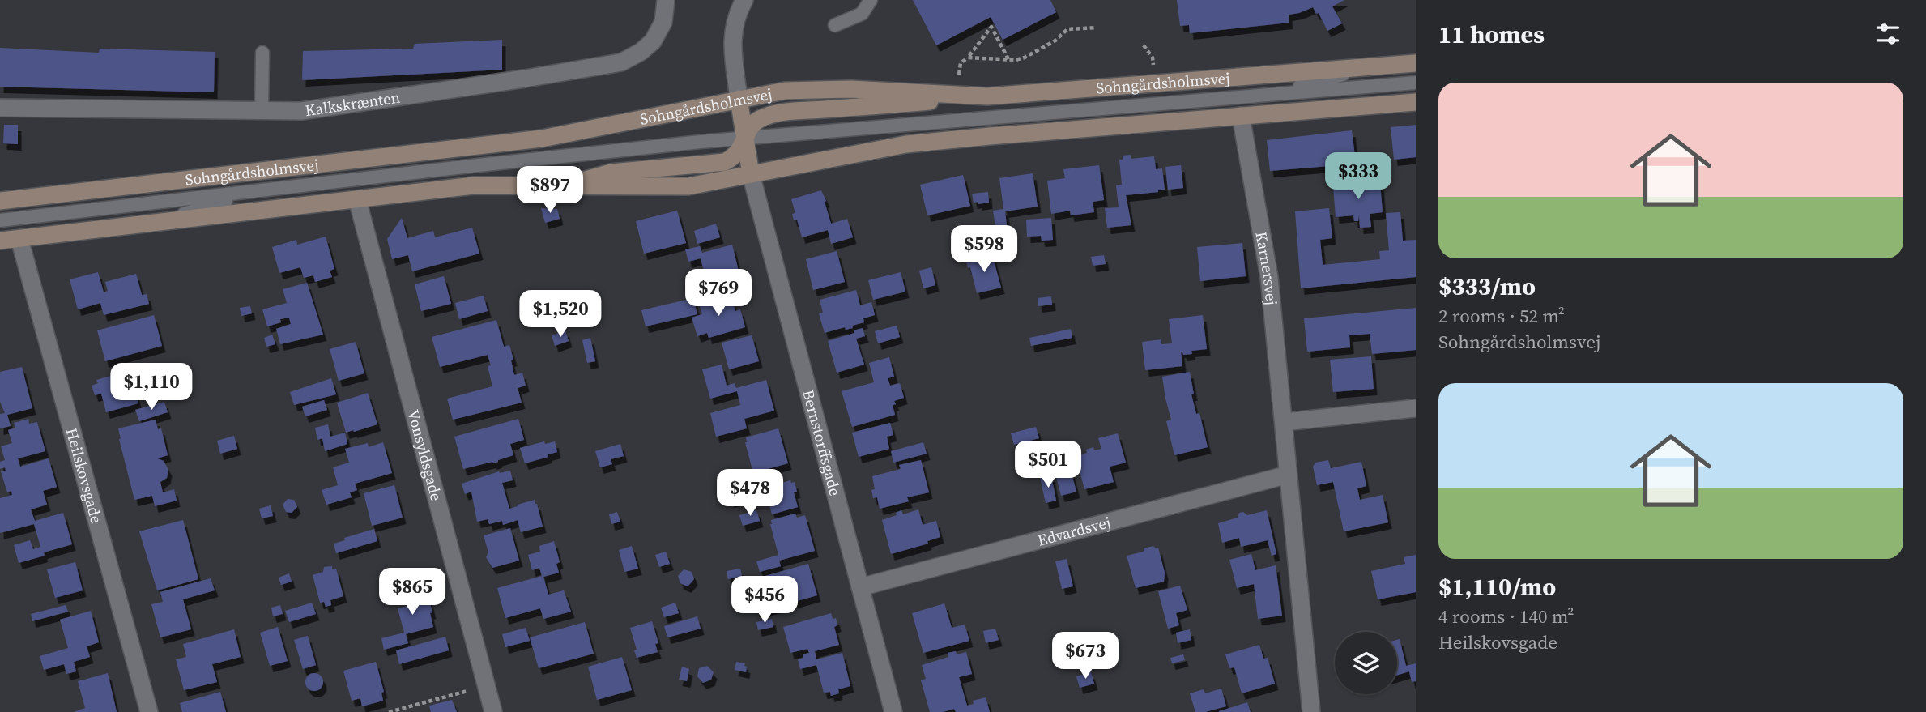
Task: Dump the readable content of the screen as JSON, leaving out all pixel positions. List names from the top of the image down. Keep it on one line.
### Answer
{"streets":{"street":["Sohngårdsholmsvej","Kalkskrænten","Karnersvej","Bernstorffsgade","Vonsyldsgade","Heilskovsgade","Edvardsvej"]},"crossings":[["Karnersvej","Edvardsvej"],["Bernstorffsgade","Edvardsvej"]],"page":{"heading":"11 homes","list":[{"name":"$333/mo","note":"2 rooms · 52 m² · Sohngårdsholmsvej"},{"name":"$1,110/mo","note":"4 rooms · 140 m² · Heilskovsgade"}],"price":["$333","$897","$598","$769","$1,520","$1,110","$501","$478","$865","$456","$673"]}}
